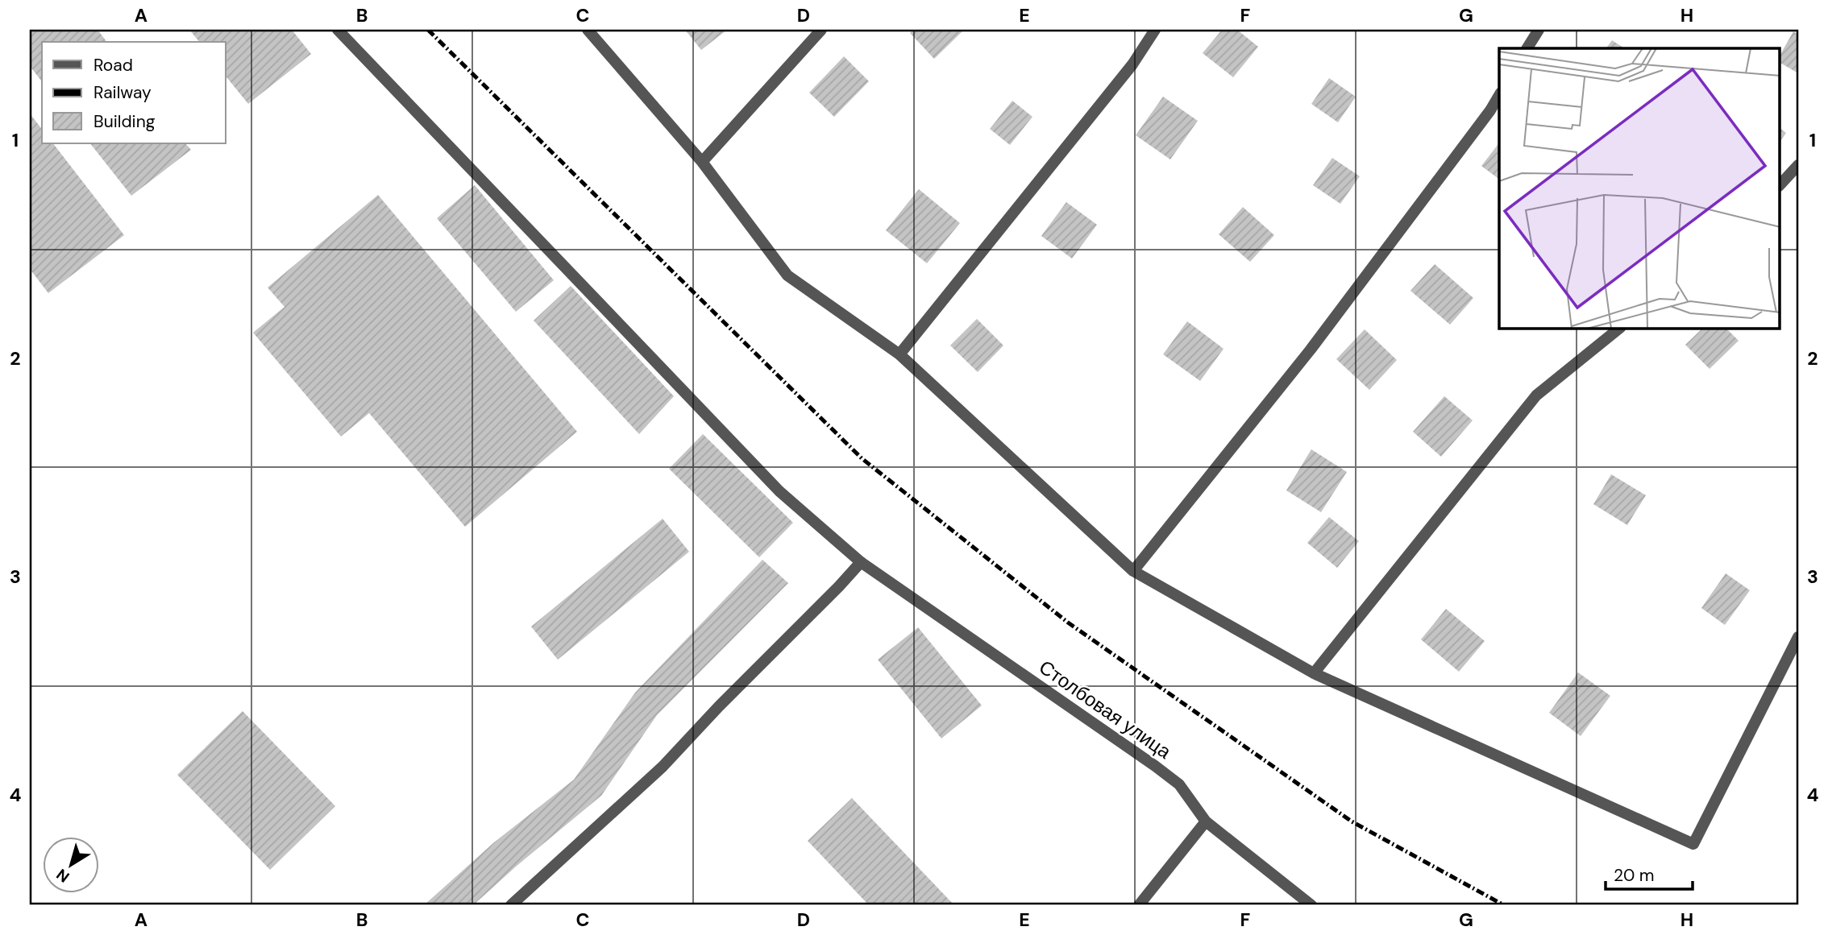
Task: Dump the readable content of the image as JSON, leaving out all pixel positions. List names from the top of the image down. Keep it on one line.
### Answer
{"streets":{"street":["Столбовая улица"]},"legend":["Road","Railway","Building"],"scale_bar":"20 m","north":"bottom left","grid":{"columns":["A","B","C","D","E","F","G","H"],"rows":["1","2","3","4"]}}
